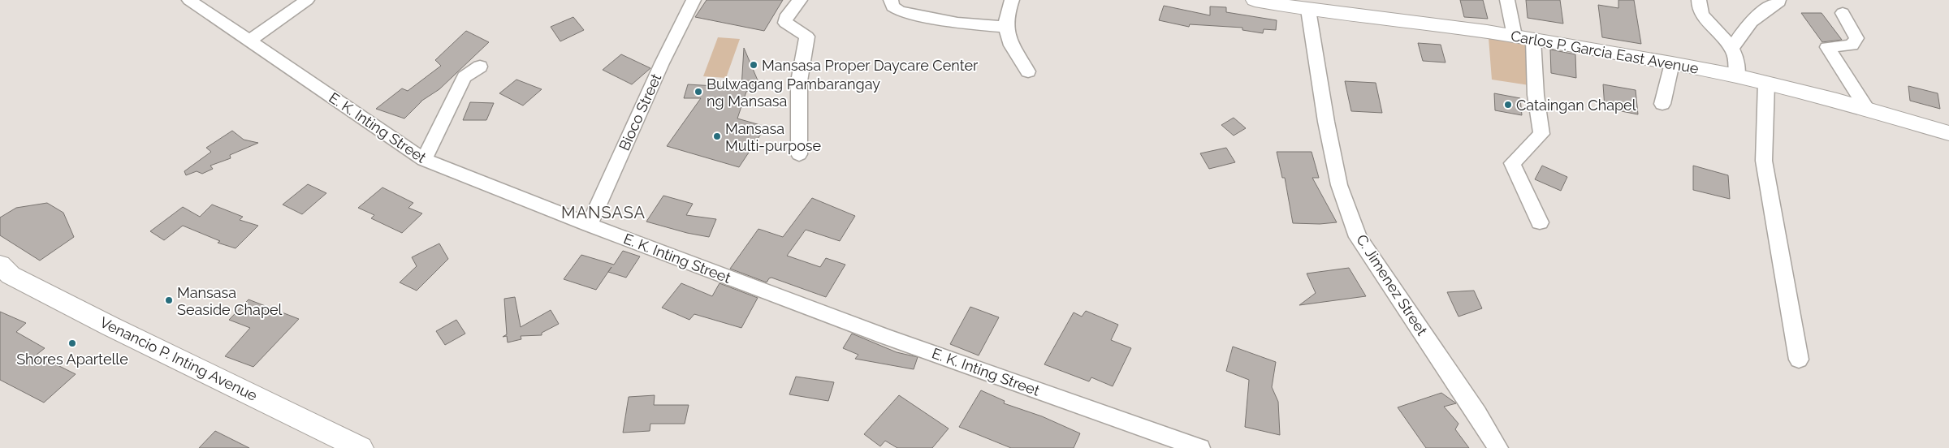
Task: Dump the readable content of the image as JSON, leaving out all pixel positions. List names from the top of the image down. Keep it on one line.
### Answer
{"streets":{"main road":["Carlos P. Garcia East Avenue","Venancio P. Inting Avenue"],"street":["Bioco Street","E. K. Inting Street","C. Jimenez Street"]},"crossings":[["Carlos P. Garcia East Avenue","C. Jimenez Street"],["Bioco Street","E. K. Inting Street"]],"districts":["MANSASA"],"places":["Mansasa Proper Daycare Center","Bulwagang Pambarangay ng Mansasa","Cataingan Chapel","Mansasa Multi-purpose","Mansasa Seaside Chapel","Shores Apartelle"]}
